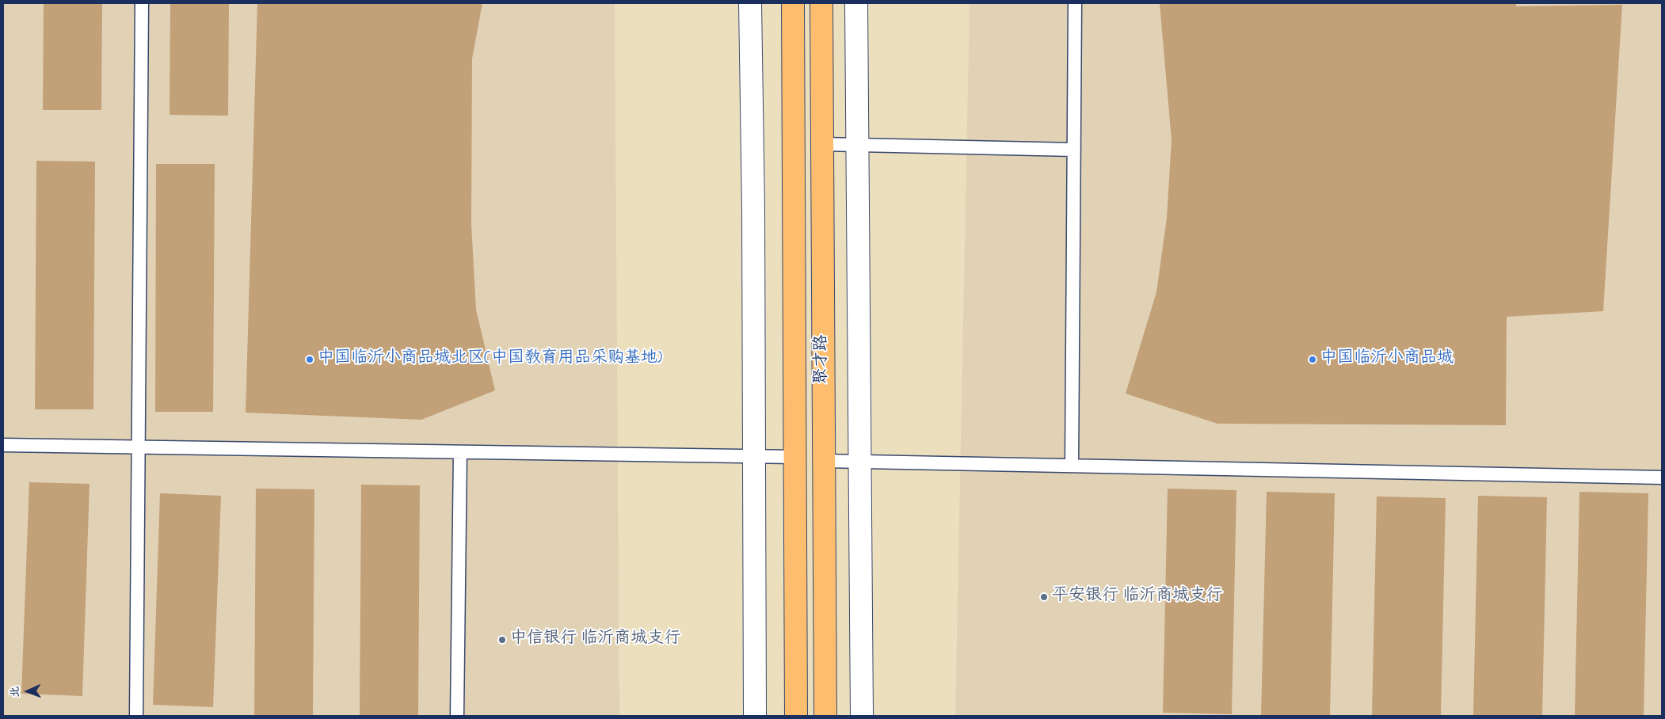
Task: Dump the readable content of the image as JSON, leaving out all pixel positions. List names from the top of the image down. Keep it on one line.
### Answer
{"streets":{"main road":["聚才路"]},"places":["中国临沂小商品城北区(中国教育用品采购基地)","中国临沂小商品城","平安银行 临沂商城支行","中信银行 临沂商城支行"],"north":"left"}
